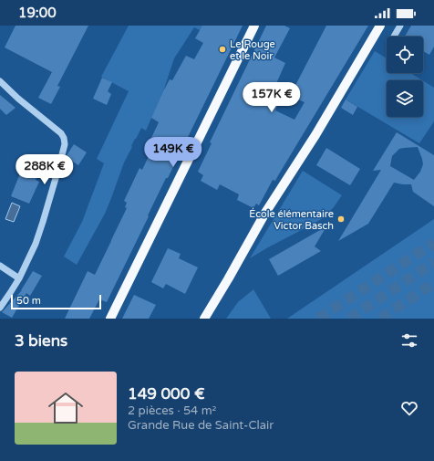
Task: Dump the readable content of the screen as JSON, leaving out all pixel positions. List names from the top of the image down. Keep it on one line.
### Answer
{"places":["Le Rouge et le Noir","École élémentaire Victor Basch"],"scale_bar":"50 m","page":{"status":"19:00","price":["157K €","149K €","288K €"],"scale":"50 m","heading":"3 biens","list":[{"name":"149 000 €","note":"2 pièces · 54 m² · Grande Rue de Saint-Clair"}]}}
